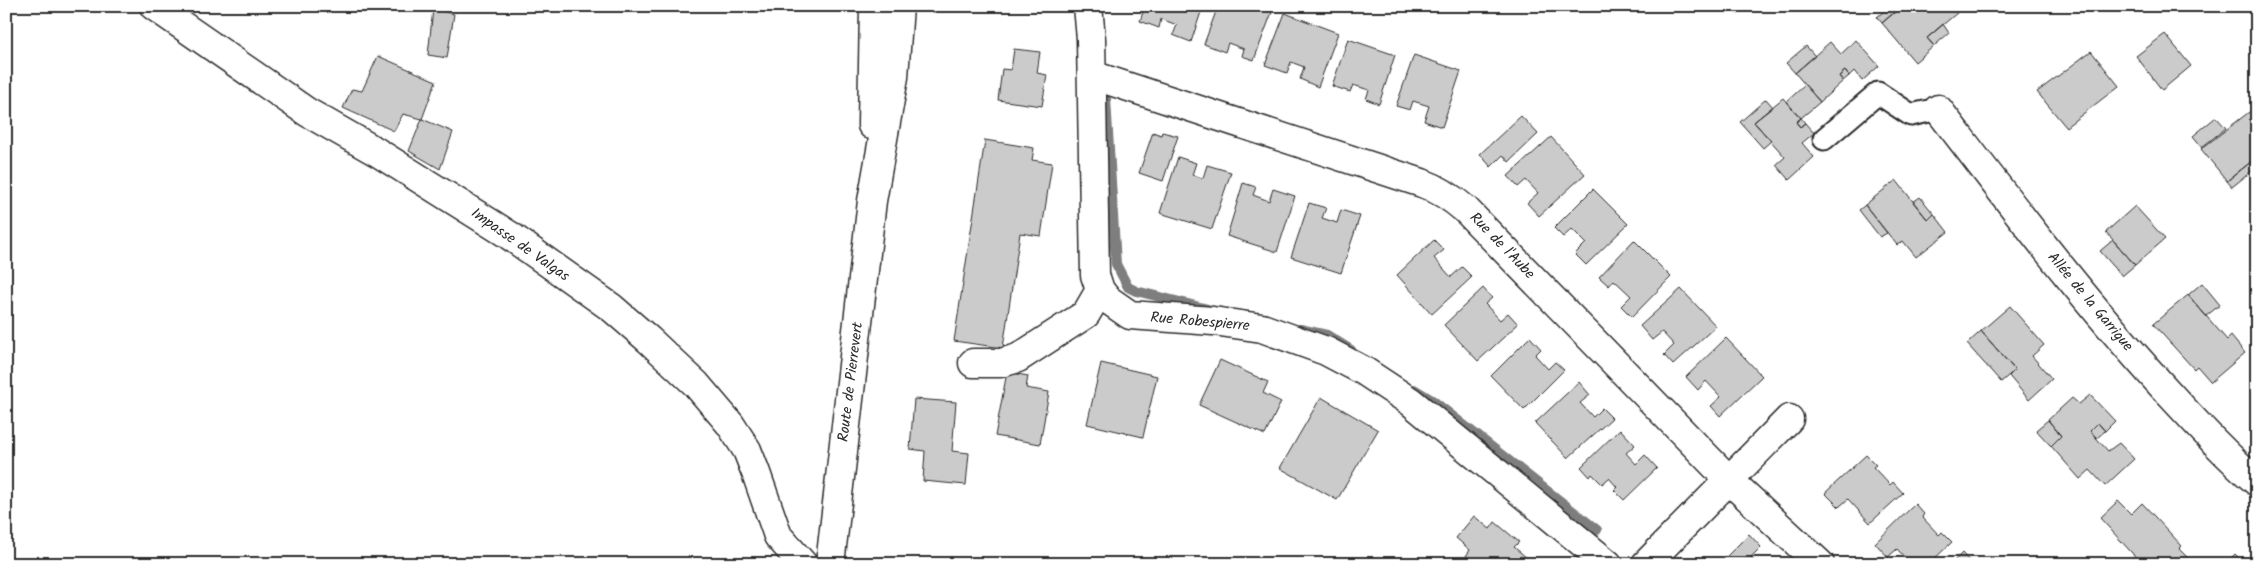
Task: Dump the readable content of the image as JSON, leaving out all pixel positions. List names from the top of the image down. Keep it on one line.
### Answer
{"streets":{"street":["Impasse de Valgas","Rue de l'Aube","Allée de la Garrigue","Rue Robespierre","Route de Pierrevert"]}}
